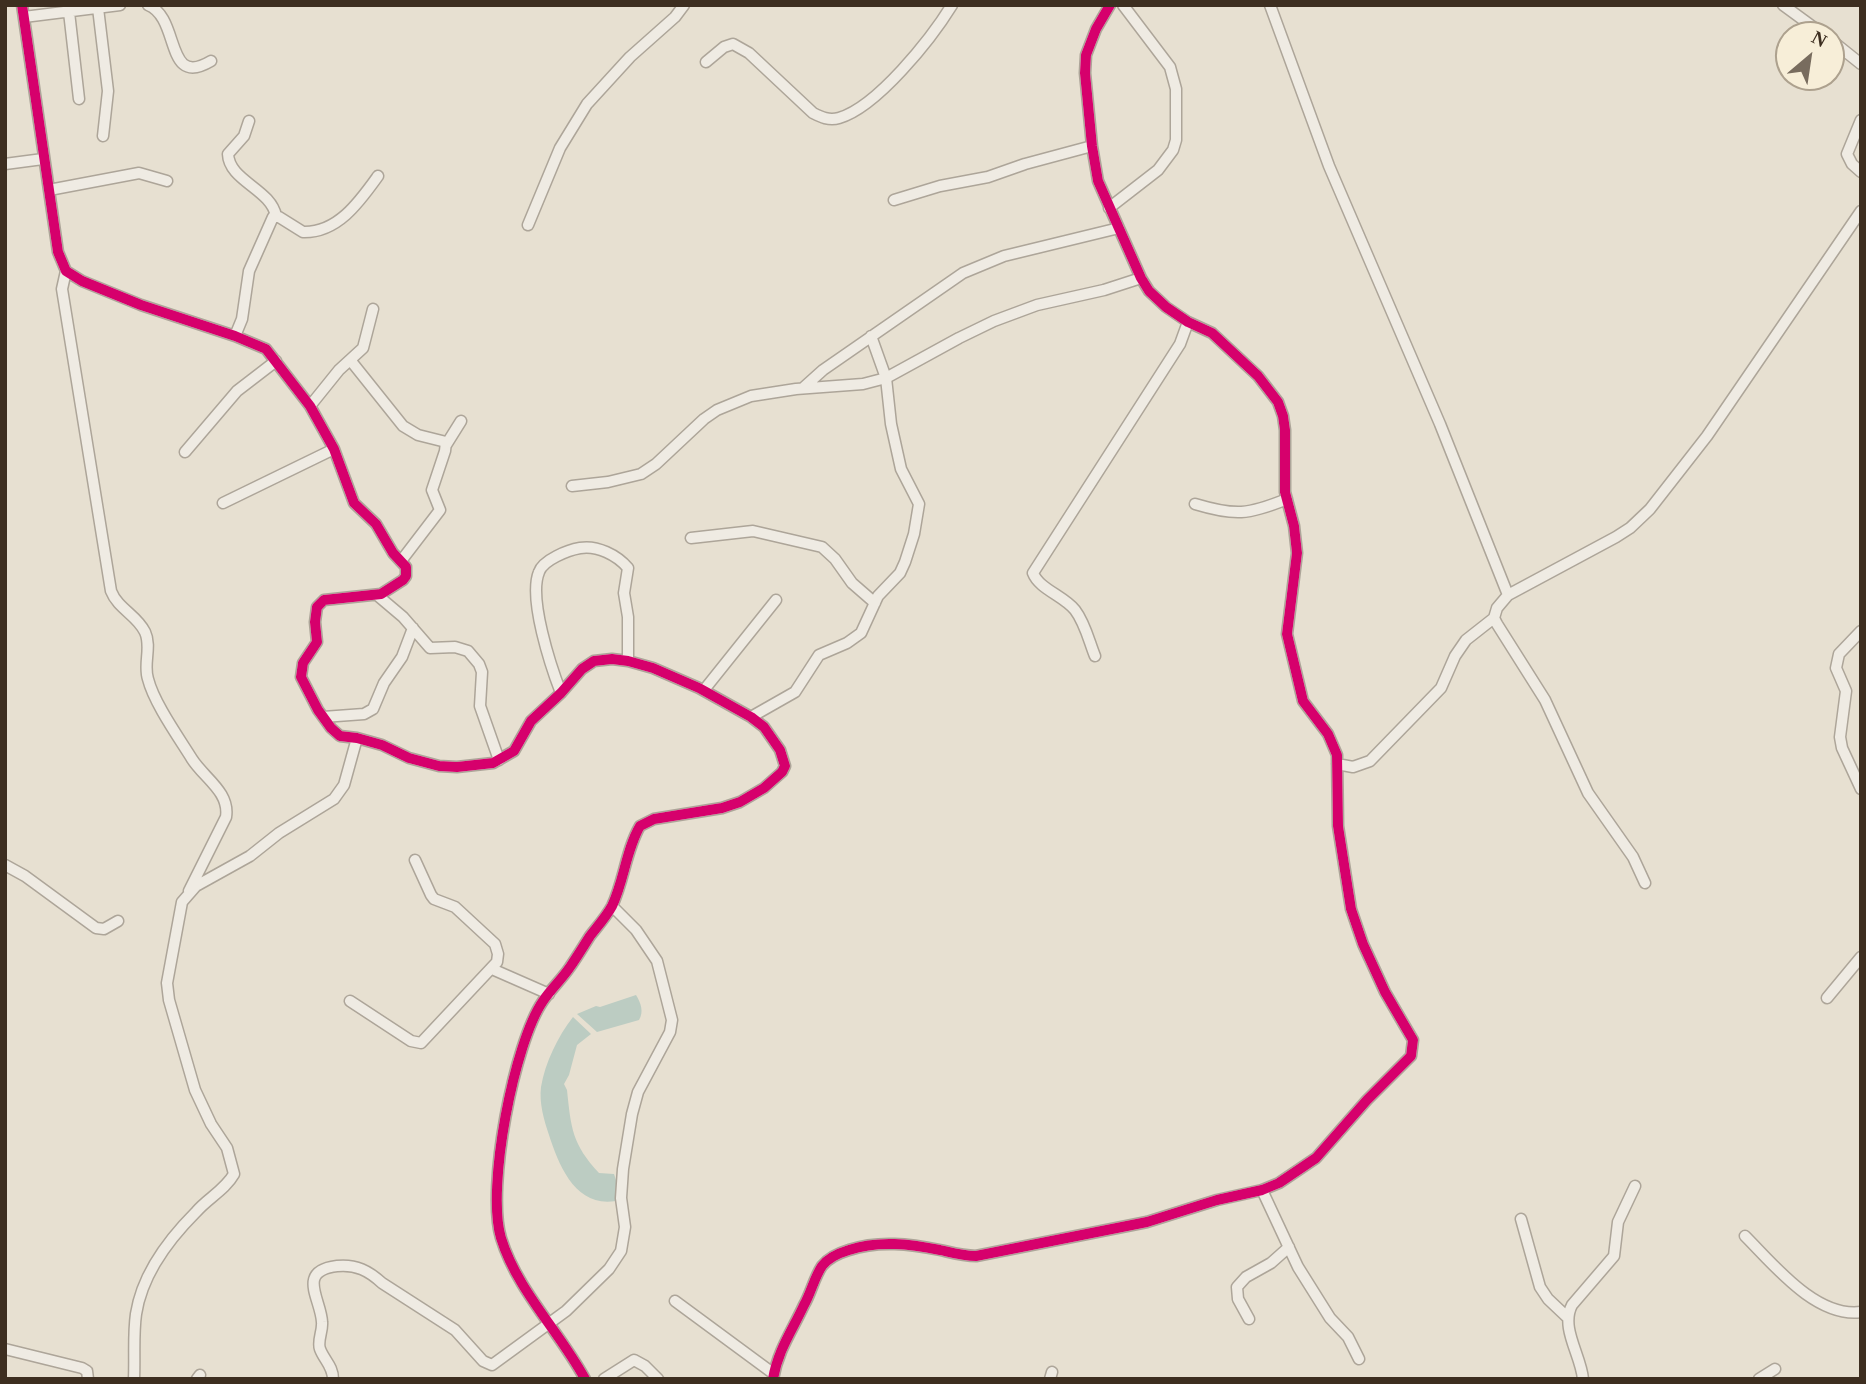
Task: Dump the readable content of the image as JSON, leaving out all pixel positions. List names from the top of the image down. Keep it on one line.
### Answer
{"north":"top right"}
